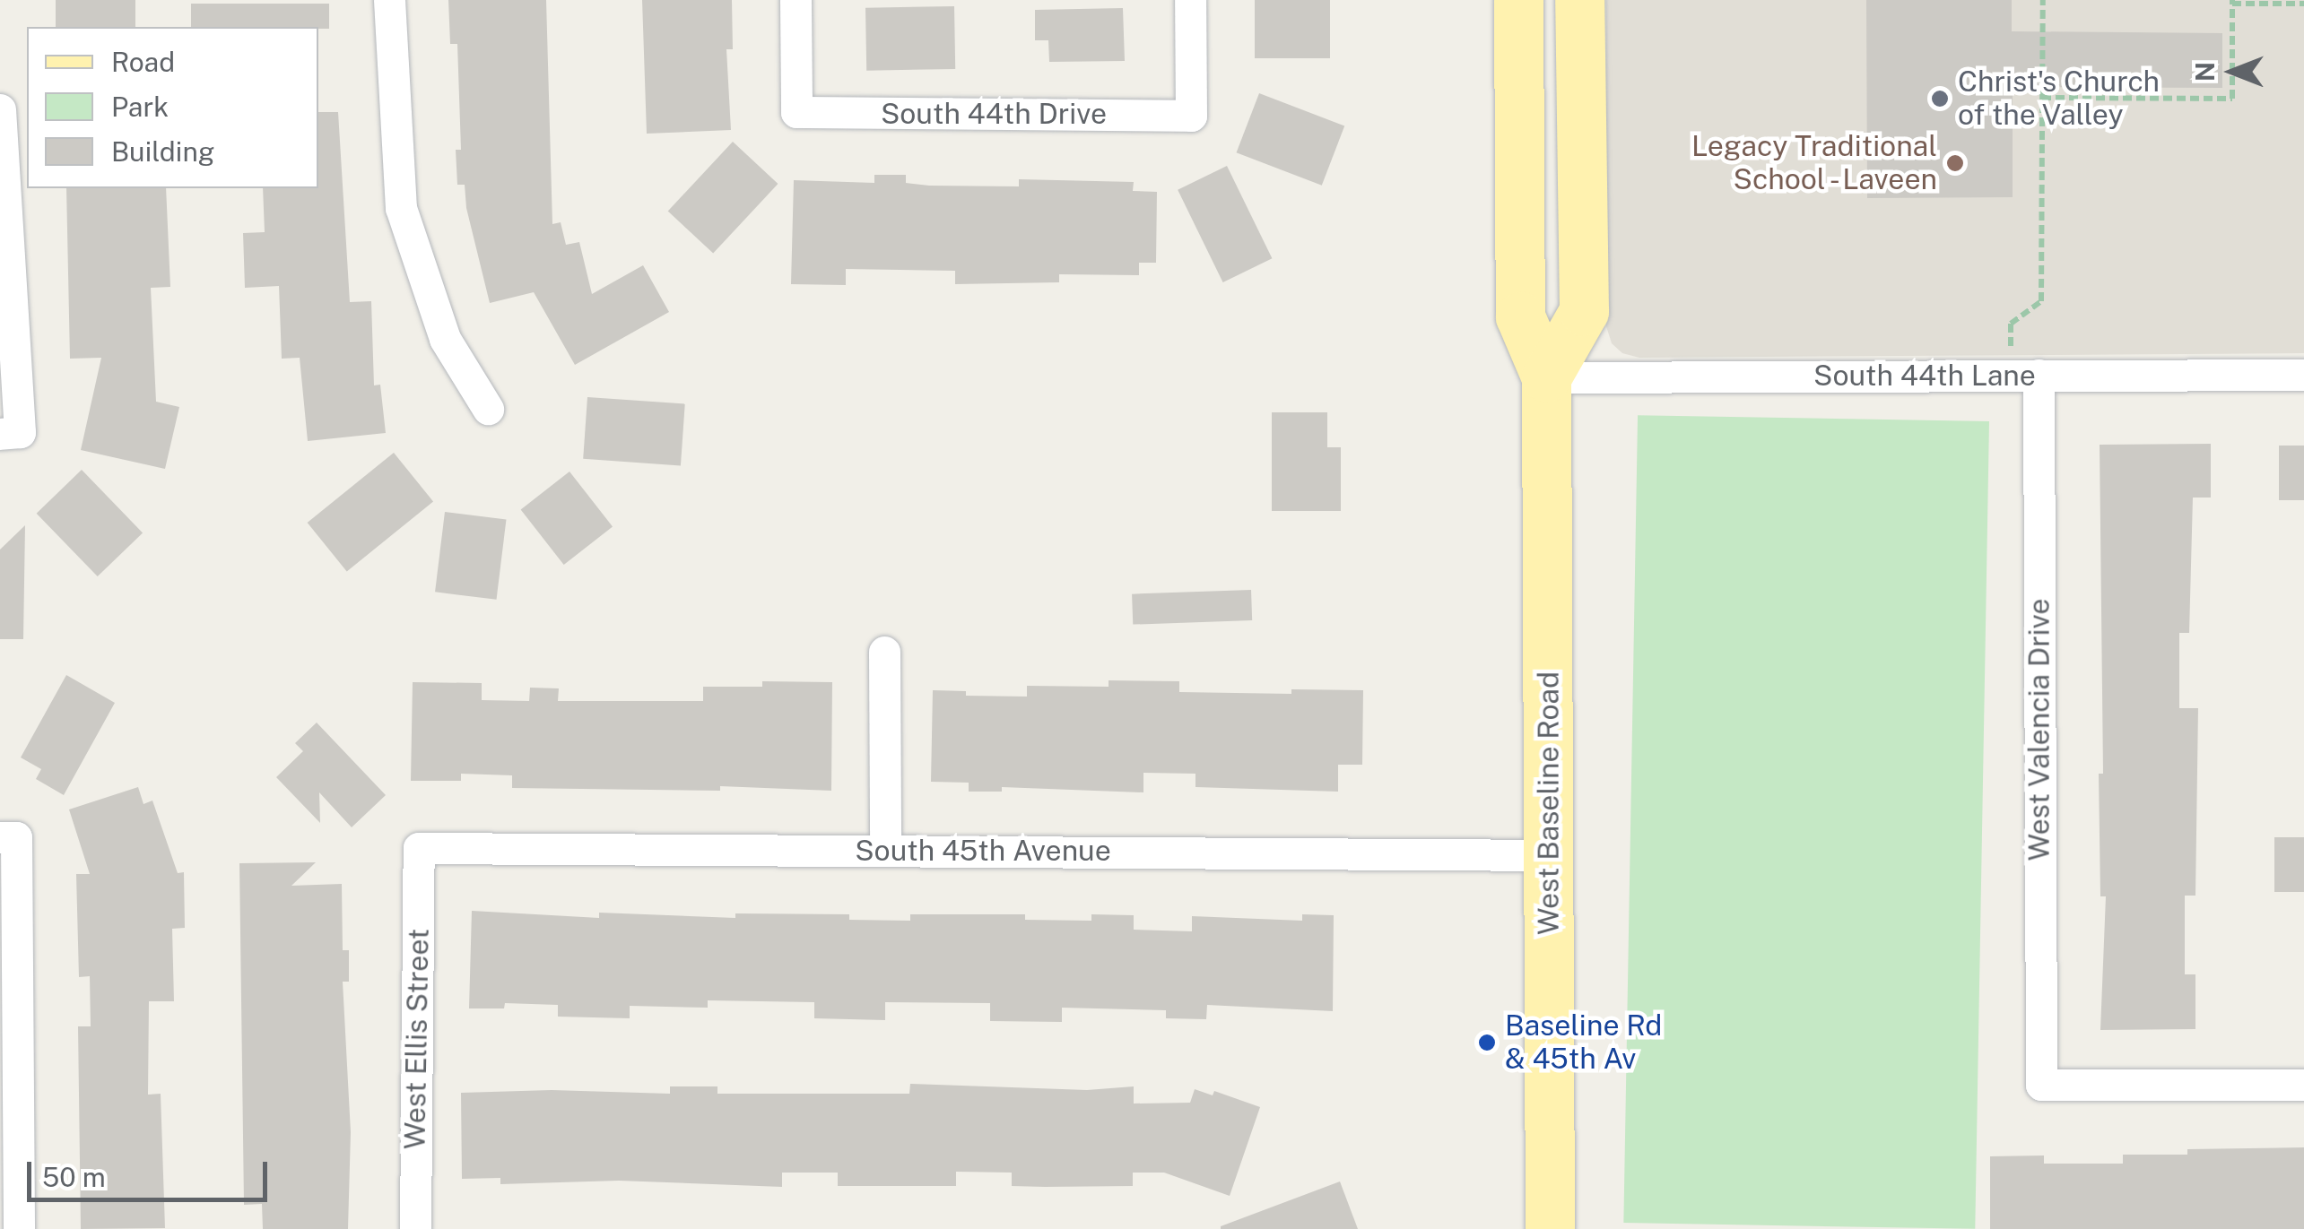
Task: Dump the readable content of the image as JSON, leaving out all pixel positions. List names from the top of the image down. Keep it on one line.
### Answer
{"streets":{"main road":["West Baseline Road"],"street":["South 44th Drive","South 44th Lane","West Valencia Drive","South 45th Avenue","West Ellis Street"]},"crossings":[["South 44th Lane","West Valencia Drive"],["South 44th Lane","West Baseline Road"],["West Baseline Road","South 45th Avenue"],["South 45th Avenue","West Ellis Street"]],"places":["Christ's Church of the Valley","Legacy Traditional School - Laveen","Baseline Rd & 45th Av"],"legend":["Road","Park","Building"],"scale_bar":"50 m","north":"left"}
